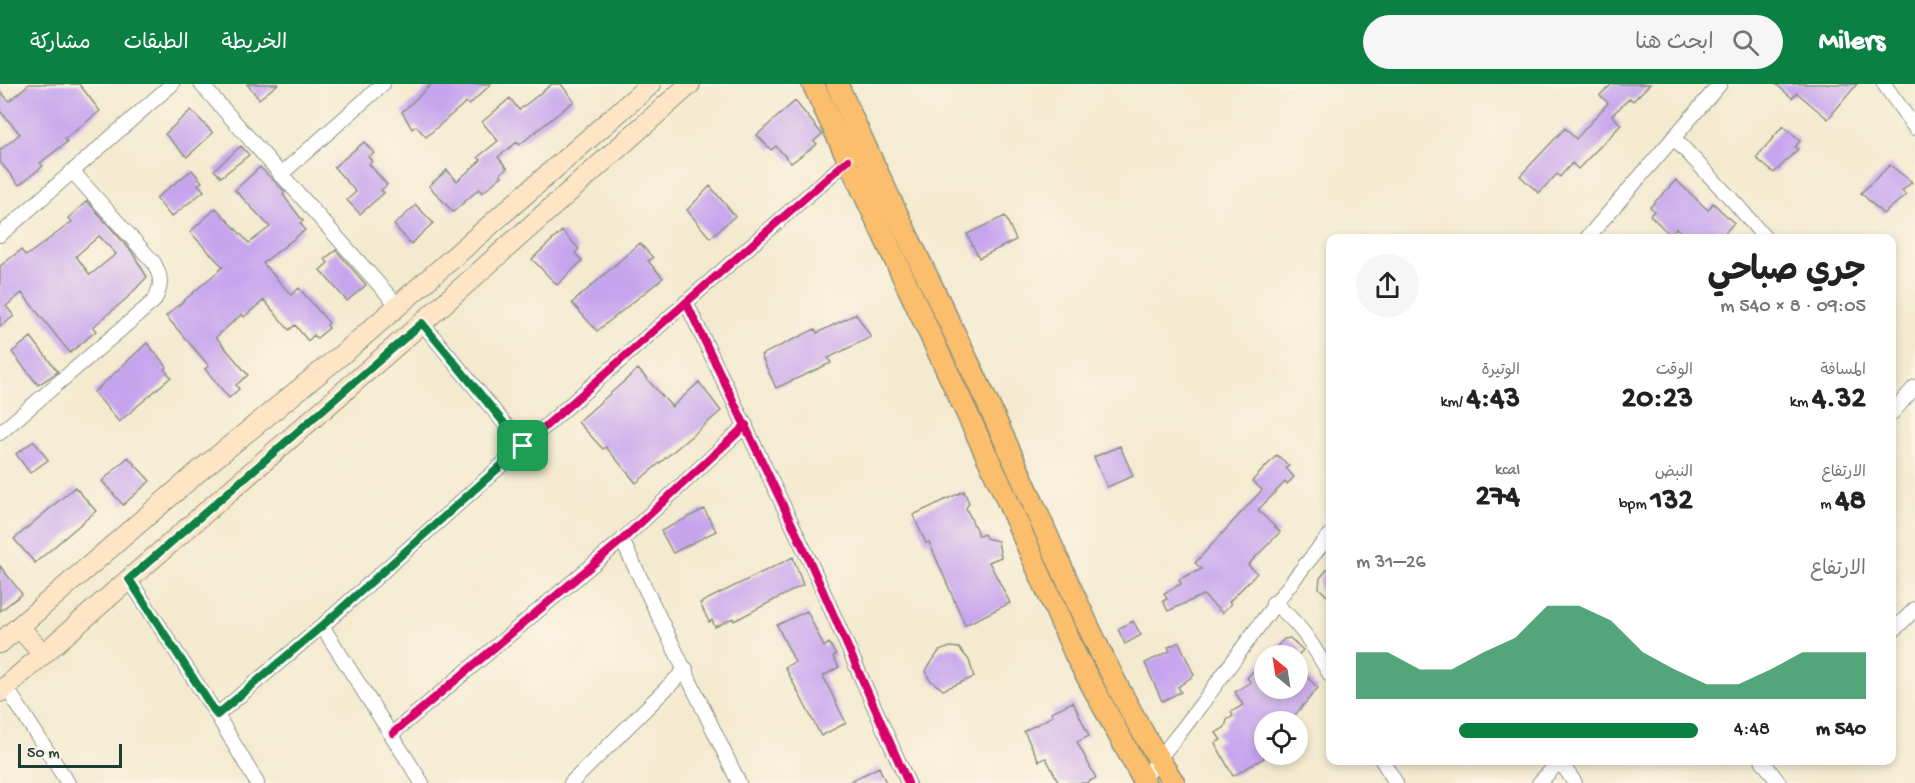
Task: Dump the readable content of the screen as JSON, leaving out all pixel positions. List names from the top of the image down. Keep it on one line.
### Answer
{"scale_bar":"50 m","north":"top left","page":{"header":"Milers","search":"ابحث هنا","nav":["الخريطة","الطبقات","مشاركة"],"heading":["جري صباحي","09:05 · 8 × 540 m"],"stats":[["المسافة","4.32 km"],["الوقت","20:23"],["الوتيرة","4:43 /km"],["الارتفاع","48 m"],["النبض","132 bpm"],["kcal","274"]],"chart":["الارتفاع","26–31 m"],"list":[{"name":"540 m","note":"4:48"}],"scale":"50 m"}}
